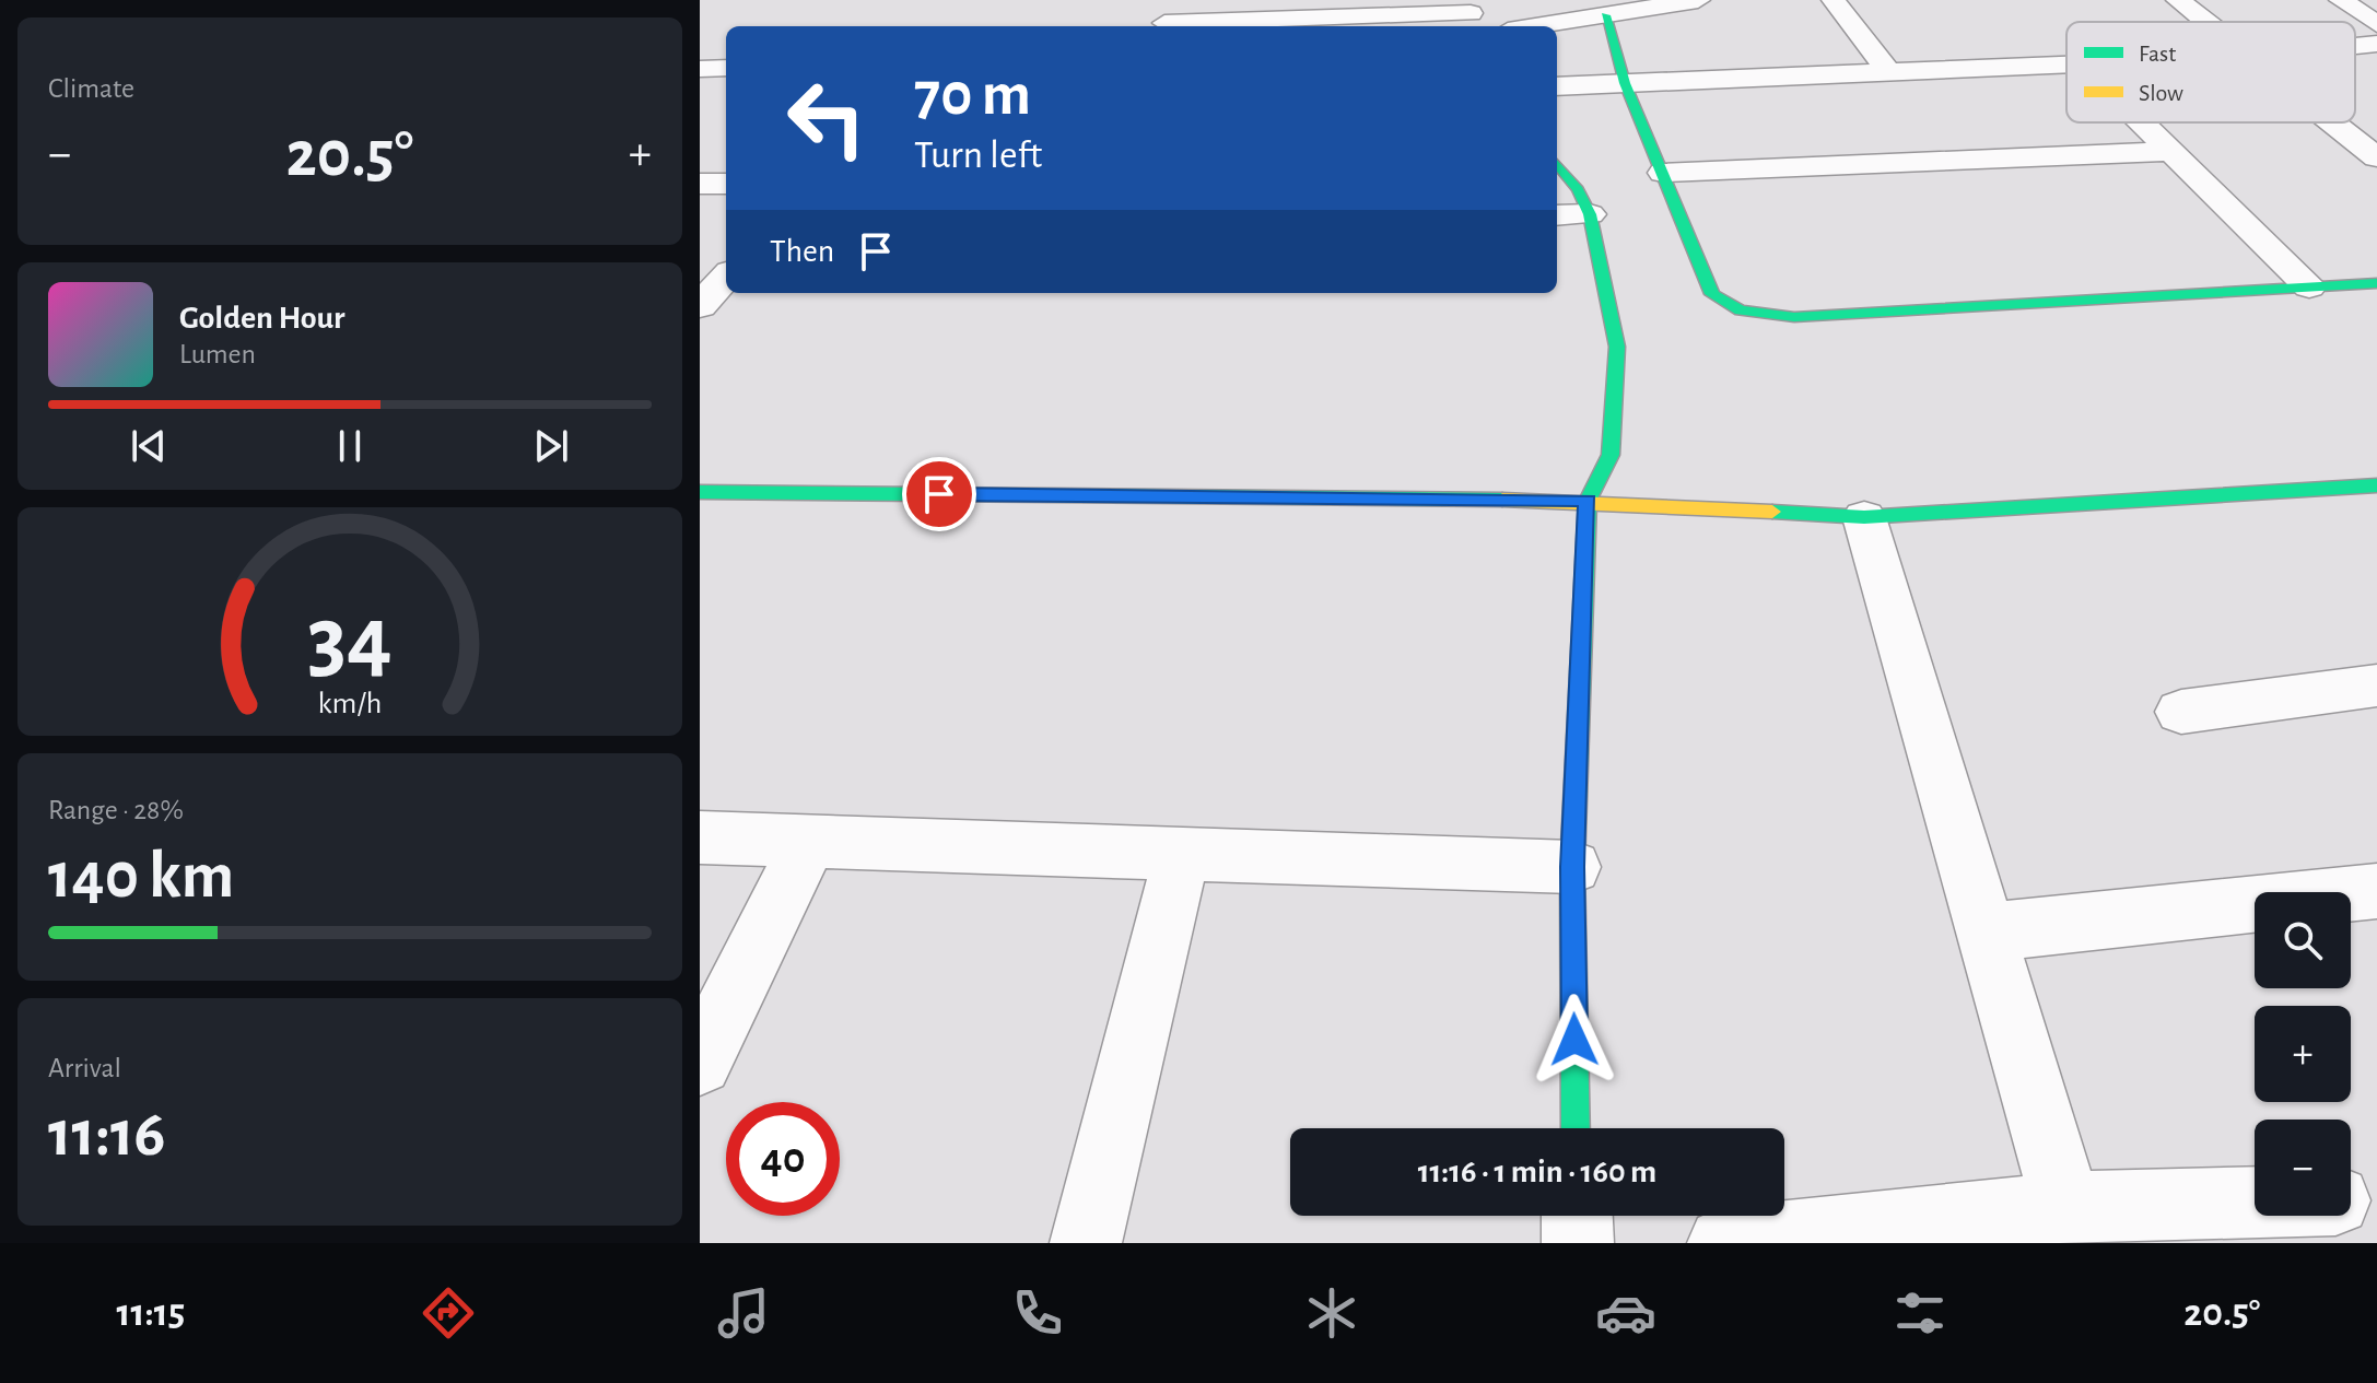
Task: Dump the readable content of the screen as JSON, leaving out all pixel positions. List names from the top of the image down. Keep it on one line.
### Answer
{"legend":["Fast","Slow"],"page":{"tile":["Climate",["Range · 28%","140 km"],["Arrival","11:16"]],"turn":["70 m","Turn left"],"heat":["−","20.5°","+"],"then":"Then","song":["Golden Hour","Lumen"],"map_buttons":["+","−"],"limit":"40","trip":"11:16 · 1 min · 160 m","tabs":["11:15","20.5°"],"gauge":["34","km/h"]}}
